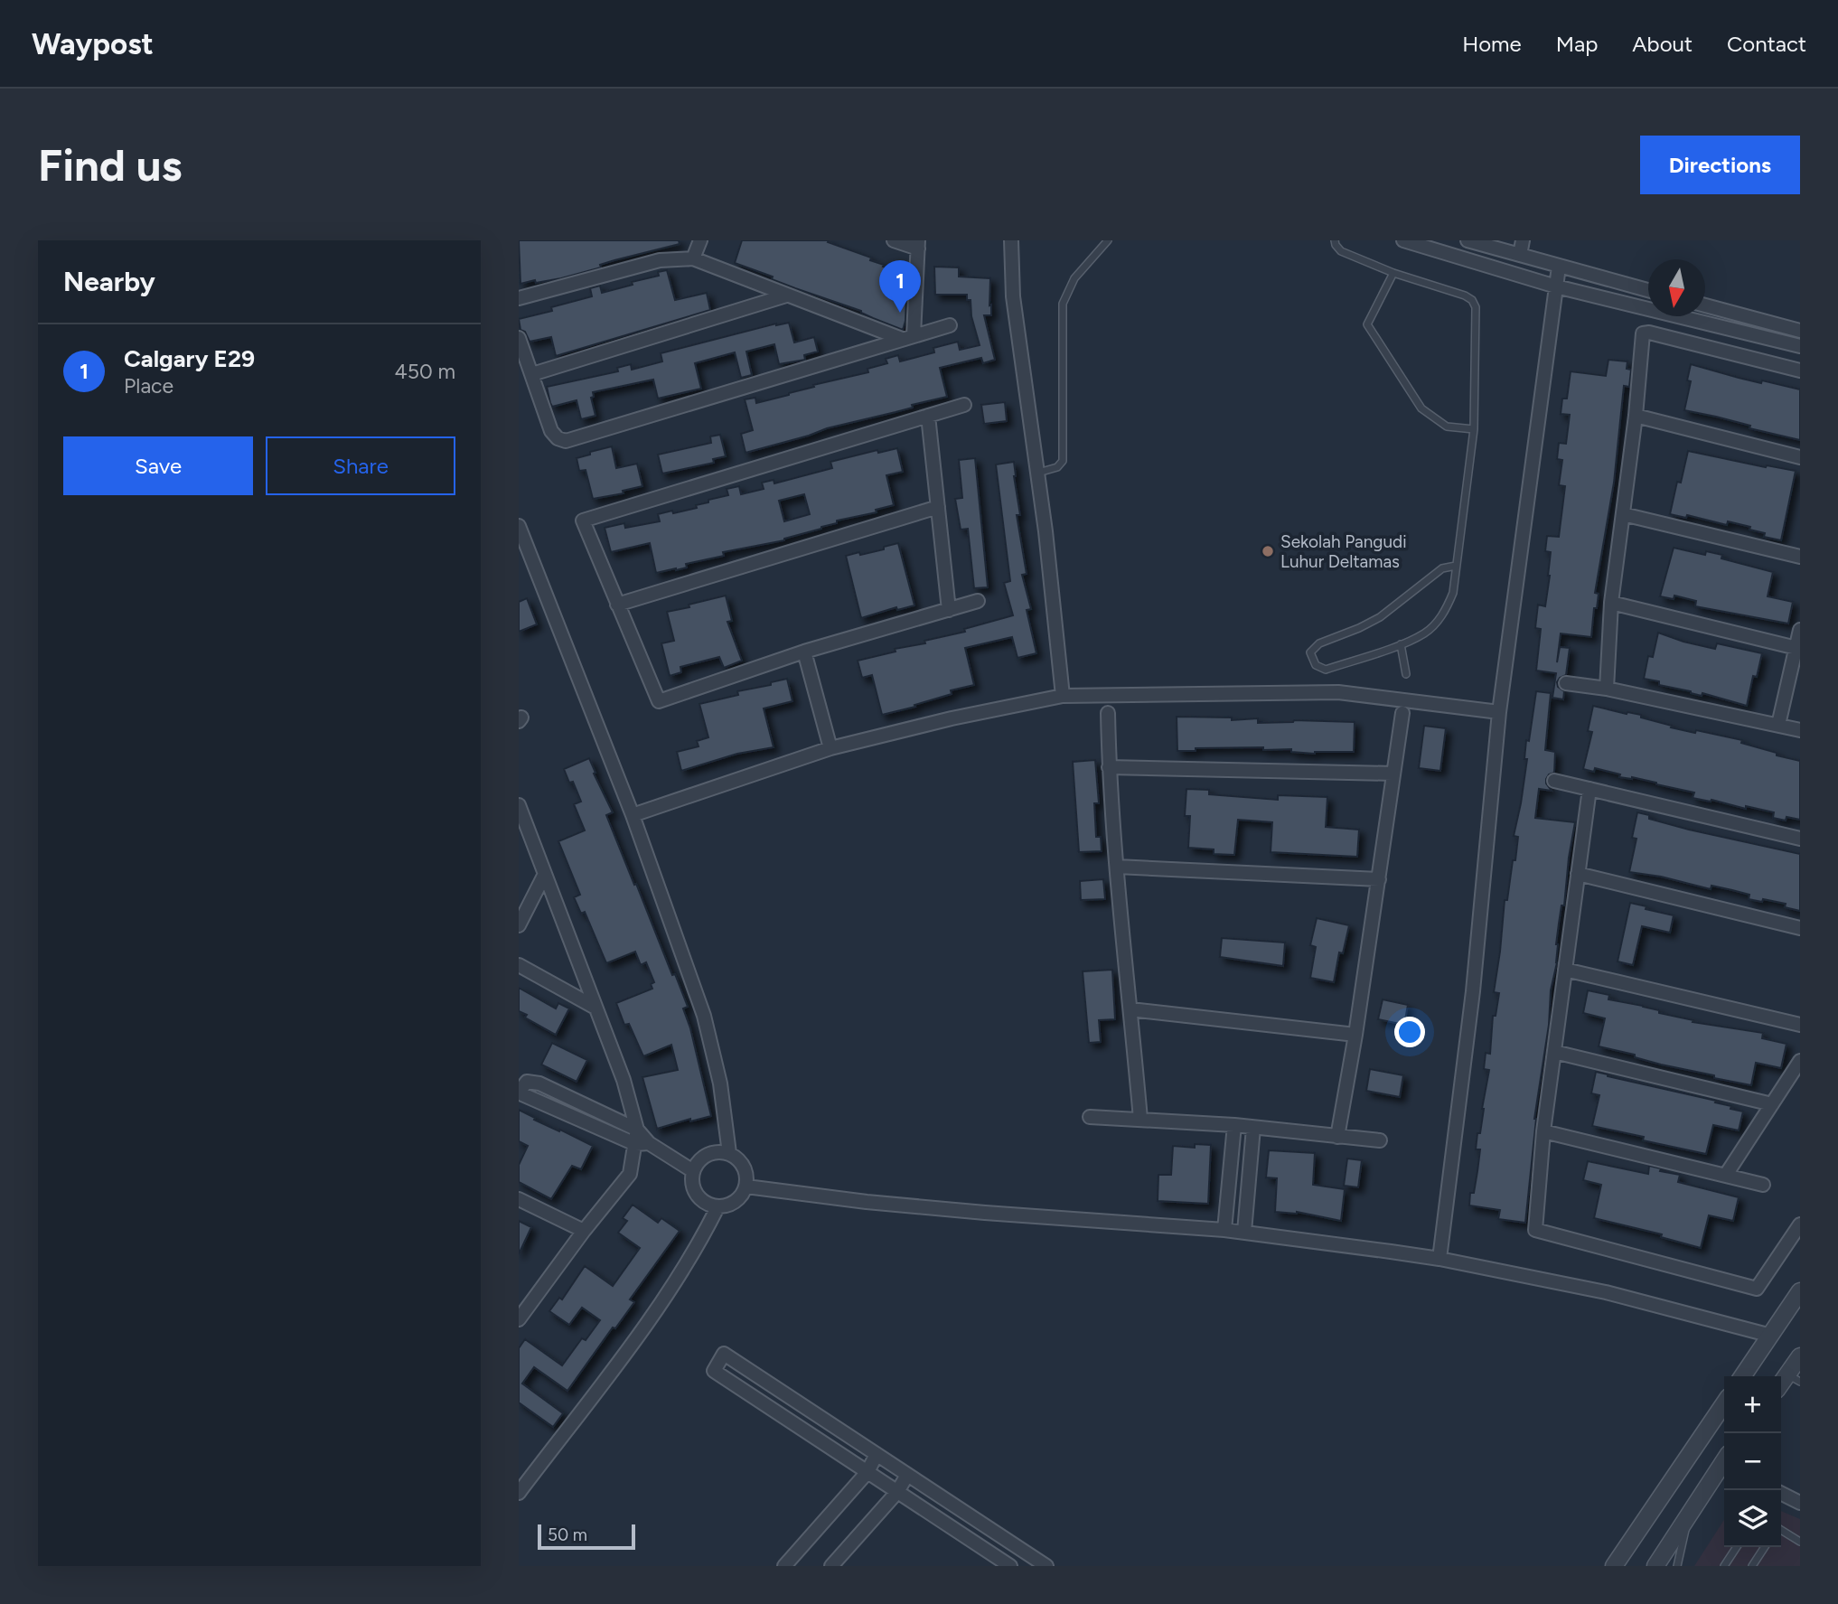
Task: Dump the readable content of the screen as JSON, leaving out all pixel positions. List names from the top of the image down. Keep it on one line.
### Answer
{"places":["Sekolah Pangudi Luhur Deltamas"],"scale_bar":"50 m","north":"bottom","page":{"header":"Waypost","nav":["Home","Map","About","Contact"],"buttons":["Directions",["Save","Share"]],"title":"Find us","heading":"Nearby","pins":"1","list":[{"mark":"1","name":"Calgary E29","note":"Place","value":"450 m"}],"map_buttons":["+","−"],"scale":"50 m"}}
